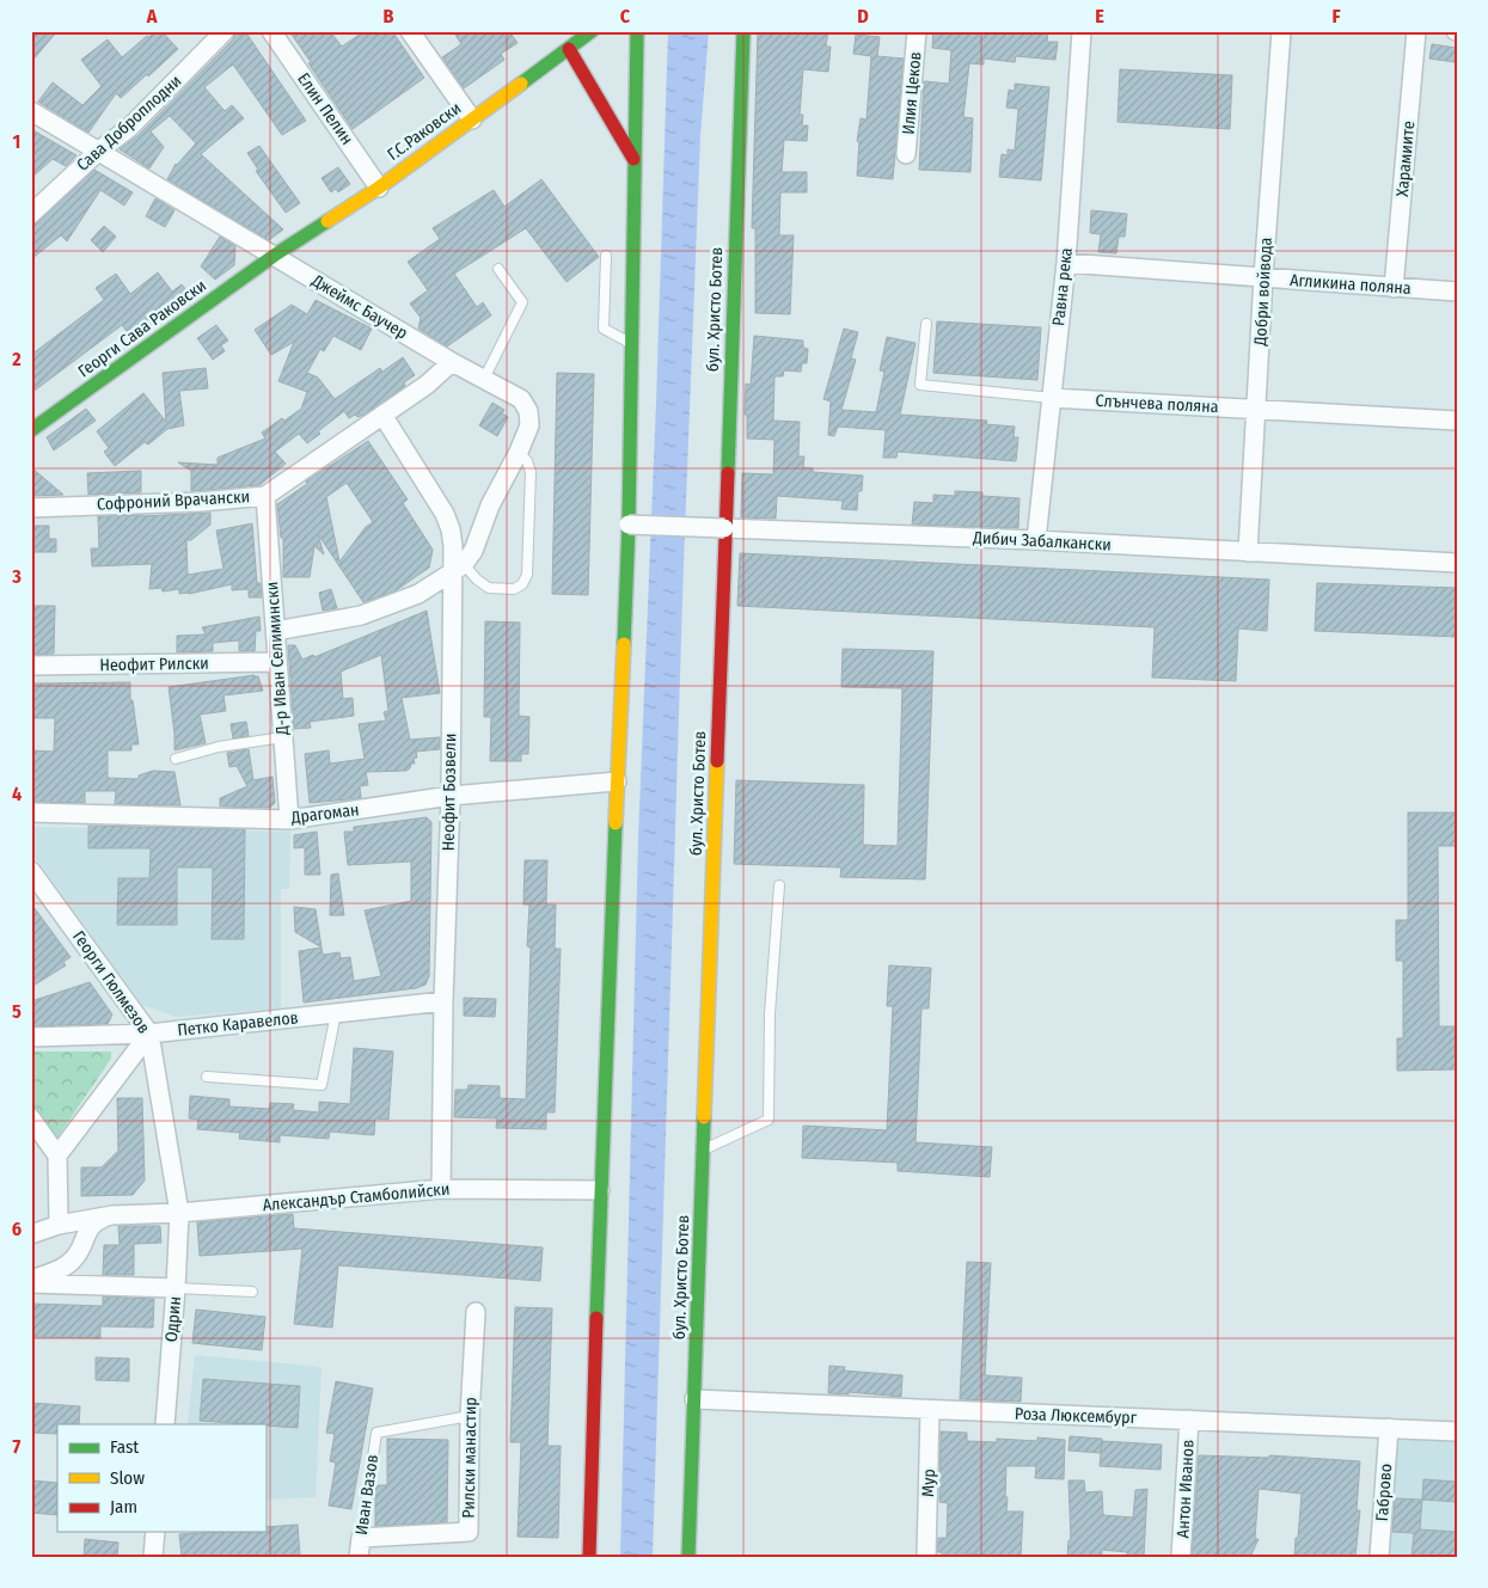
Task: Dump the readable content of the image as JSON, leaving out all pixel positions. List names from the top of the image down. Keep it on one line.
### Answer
{"streets":{"main road":["Г.С.Раковски","бул. Христо Ботев","Георги Сава Раковски"],"street":["Илия Цеков","Елин Пелин","Сава Доброплодни","Харамиите","Агликина поляна","Равна река","Добри войвода","Джеймс Баучер","Слънчева поляна","Софроний Врачански","Дибич Забалкански","Д-р Иван Селимински","Неофит Рилски","Неофит Бозвели","Драгоман","Георги Гюлмезов","Петко Каравелов","Александър Стамболийски","Одрин","Роза Люксембург","Рилски манастир","Мур","Антон Иванов","Габрово","Иван Вазов"]},"crossings":[["Елин Пелин","Г.С.Раковски"],["Сава Доброплодни","Джеймс Баучер"],["Г.С.Раковски","Джеймс Баучер"],["Г.С.Раковски","Георги Сава Раковски"],["Харамиите","Агликина поляна"],["Агликина поляна","Равна река"],["Агликина поляна","Добри войвода"],["Равна река","Слънчева поляна"],["Равна река","Дибич Забалкански"],["Добри войвода","Слънчева поляна"],["Добри войвода","Дибич Забалкански"],["Джеймс Баучер","Георги Сава Раковски"],["Джеймс Баучер","Софроний Врачански"],["Джеймс Баучер","Неофит Бозвели"],["бул. Христо Ботев","Дибич Забалкански"],["бул. Христо Ботев","Роза Люксембург"],["Софроний Врачански","Д-р Иван Селимински"],["Софроний Врачански","Неофит Бозвели"],["Д-р Иван Селимински","Неофит Рилски"],["Д-р Иван Селимински","Драгоман"],["Неофит Бозвели","Драгоман"],["Неофит Бозвели","Петко Каравелов"],["Неофит Бозвели","Александър Стамболийски"],["Георги Гюлмезов","Петко Каравелов"],["Георги Гюлмезов","Александър Стамболийски"],["Георги Гюлмезов","Одрин"],["Александър Стамболийски","Одрин"],["Роза Люксембург","Мур"],["Роза Люксембург","Антон Иванов"],["Роза Люксембург","Габрово"],["Рилски манастир","Иван Вазов"]],"legend":["Fast","Slow","Jam"],"grid":{"columns":["A","B","C","D","E","F"],"rows":["1","2","3","4","5","6","7"]}}
